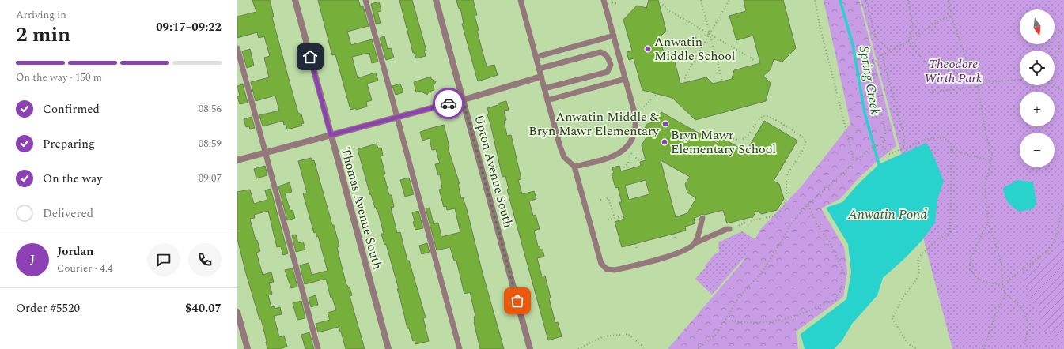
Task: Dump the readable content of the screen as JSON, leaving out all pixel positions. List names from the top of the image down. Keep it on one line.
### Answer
{"streets":{"street":["Upton Avenue South","Thomas Avenue South"]},"water":["Spring Creek","Anwatin Pond"],"parks":["Theodore Wirth Park"],"places":["Anwatin Middle School","Anwatin Middle & Bryn Mawr Elementary","Bryn Mawr Elementary School"],"north":"bottom","page":{"heading":["2 min","Arriving in","09:17–09:22"],"panel":["Jordan","Courier · 4.4","Order #5520","$40.07"],"map_buttons":["+","−"],"bar":"On the way · 150 m","list":[["Confirmed","08:56"],["Preparing","08:59"],["On the way","09:07"],"Delivered"],"round":"J"}}
